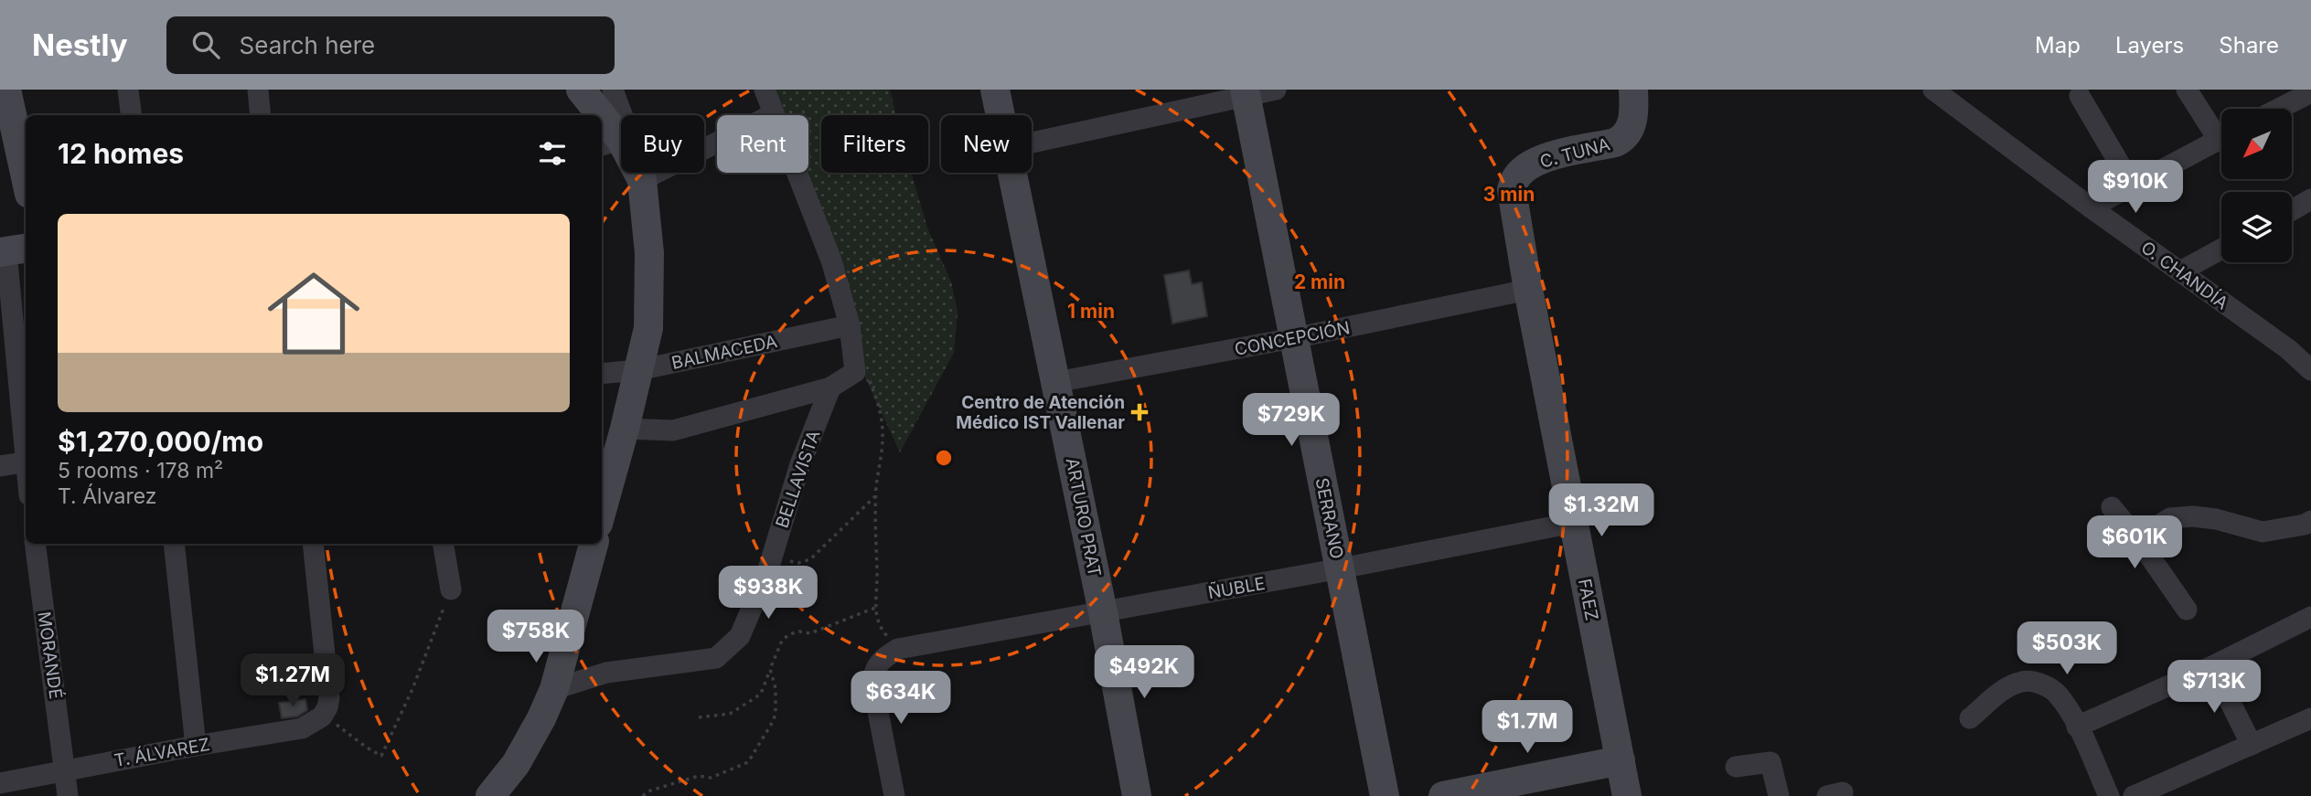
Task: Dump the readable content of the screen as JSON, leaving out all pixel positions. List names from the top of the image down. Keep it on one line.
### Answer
{"streets":{"main road":["C. TUNA","ARTURO PRAT","SERRANO","FAEZ"],"street":["O. CHANDÍA","CONCEPCIÓN","BALMACEDA","BELLAVISTA","ÑUBLE","MORANDÉ","T. ÁLVAREZ"]},"crossings":[["C. TUNA","CONCEPCIÓN"],["C. TUNA","FAEZ"],["CONCEPCIÓN","ARTURO PRAT"],["CONCEPCIÓN","SERRANO"],["CONCEPCIÓN","FAEZ"],["ARTURO PRAT","ÑUBLE"],["SERRANO","ÑUBLE"],["ÑUBLE","FAEZ"],["MORANDÉ","T. ÁLVAREZ"]],"places":{"health":["Centro de Atención Médico IST Vallenar"]},"north":"bottom left","page":{"header":"Nestly","search":"Search here","nav":["Map","Layers","Share"],"chip":["Buy","Rent","Filters","New"],"heading":"12 homes","price":["$910K","$729K","$1.32M","$601K","$938K","$758K","$503K","$492K","$1.27M","$713K","$634K","$1.7M"],"list":[{"name":"$1,270,000/mo","note":"5 rooms · 178 m² · T. Álvarez"}]},"rings":["3 min","2 min","1 min"]}
